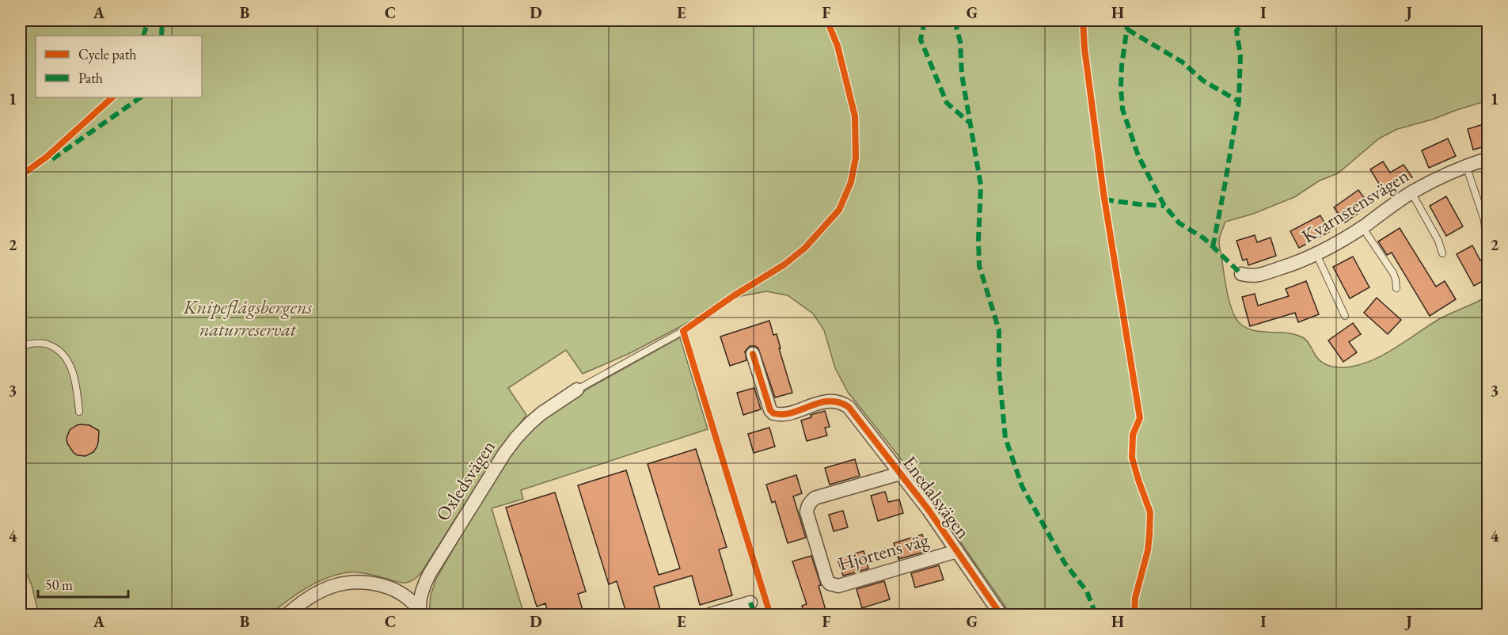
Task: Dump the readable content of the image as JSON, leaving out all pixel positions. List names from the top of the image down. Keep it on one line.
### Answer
{"streets":{"street":["Kvarnstensvägen","Oxledsvägen","Enedalsvägen","Hjortens väg"]},"crossings":[["Enedalsvägen","Hjortens väg"]],"parks":["Knipeflågsbergens naturreservat"],"legend":["Cycle path","Path"],"scale_bar":"50 m","grid":{"columns":["A","B","C","D","E","F","G","H","I","J"],"rows":["1","2","3","4"]}}
